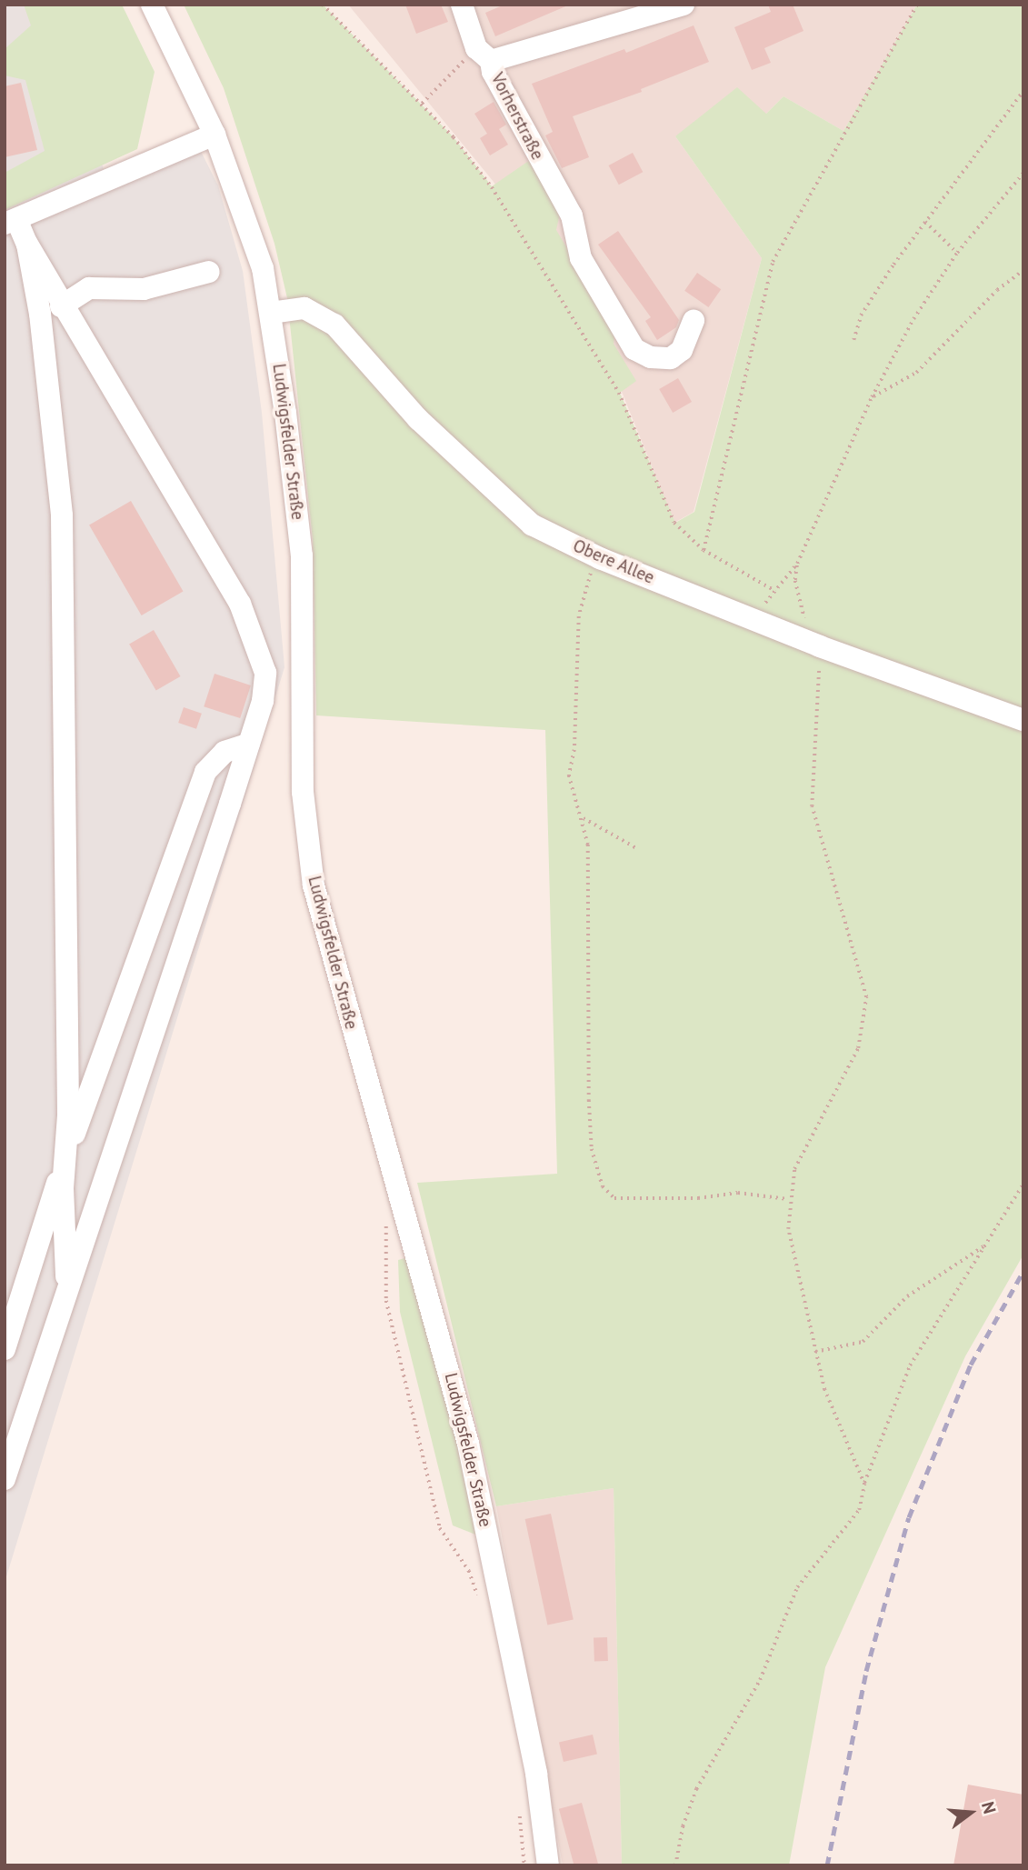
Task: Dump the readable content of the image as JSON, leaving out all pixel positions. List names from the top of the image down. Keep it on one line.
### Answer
{"streets":{"street":["Vorherstraße","Ludwigsfelder Straße","Obere Allee"]},"crossings":[["Ludwigsfelder Straße","Obere Allee"]],"north":"right"}
